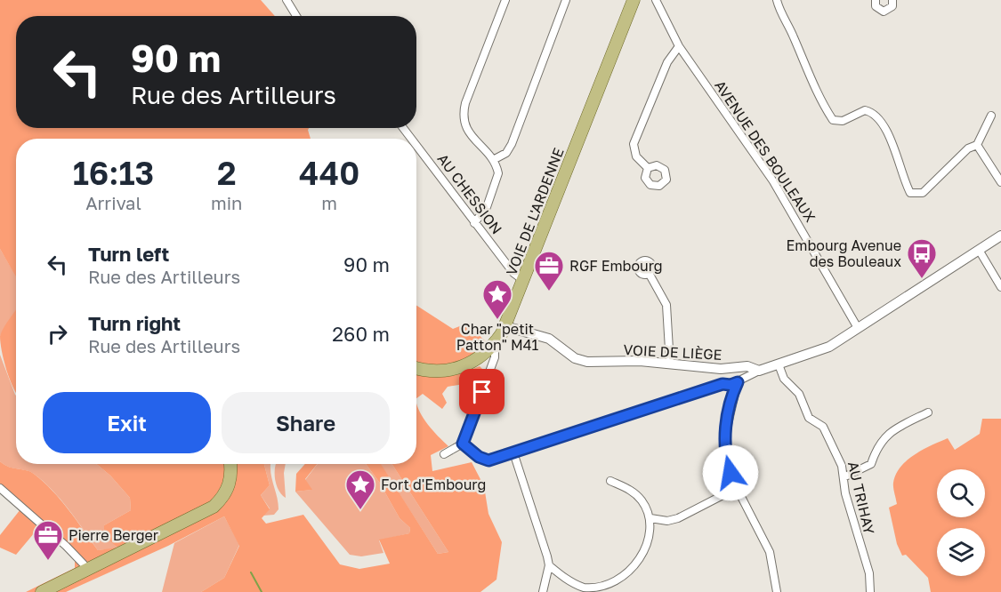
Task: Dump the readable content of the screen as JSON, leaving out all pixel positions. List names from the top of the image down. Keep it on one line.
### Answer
{"streets":{"main road":["VOIE DE L'ARDENNE"],"street":["AVENUE DES BOULEAUX","AU CHESSION","VOIE DE LIÈGE","AU TRIHAY"]},"crossings":[["AVENUE DES BOULEAUX","VOIE DE LIÈGE"],["AU CHESSION","VOIE DE L'ARDENNE"],["VOIE DE L'ARDENNE","VOIE DE LIÈGE"],["VOIE DE LIÈGE","AU TRIHAY"]],"places":{"bus stop":["Embourg Avenue des Bouleaux"],"office":["RGF Embourg","Pierre Berger"],"place":["Char \"petit Patton\" M41","Fort d'Embourg"]},"page":{"turn":["90 m","Rue des Artilleurs"],"eta":["16:13","Arrival","2","min","440","m"],"list":[{"name":"Turn left","note":"Rue des Artilleurs","value":"90 m"},{"name":"Turn right","note":"Rue des Artilleurs","value":"260 m"}],"buttons":["Exit","Share"]}}
